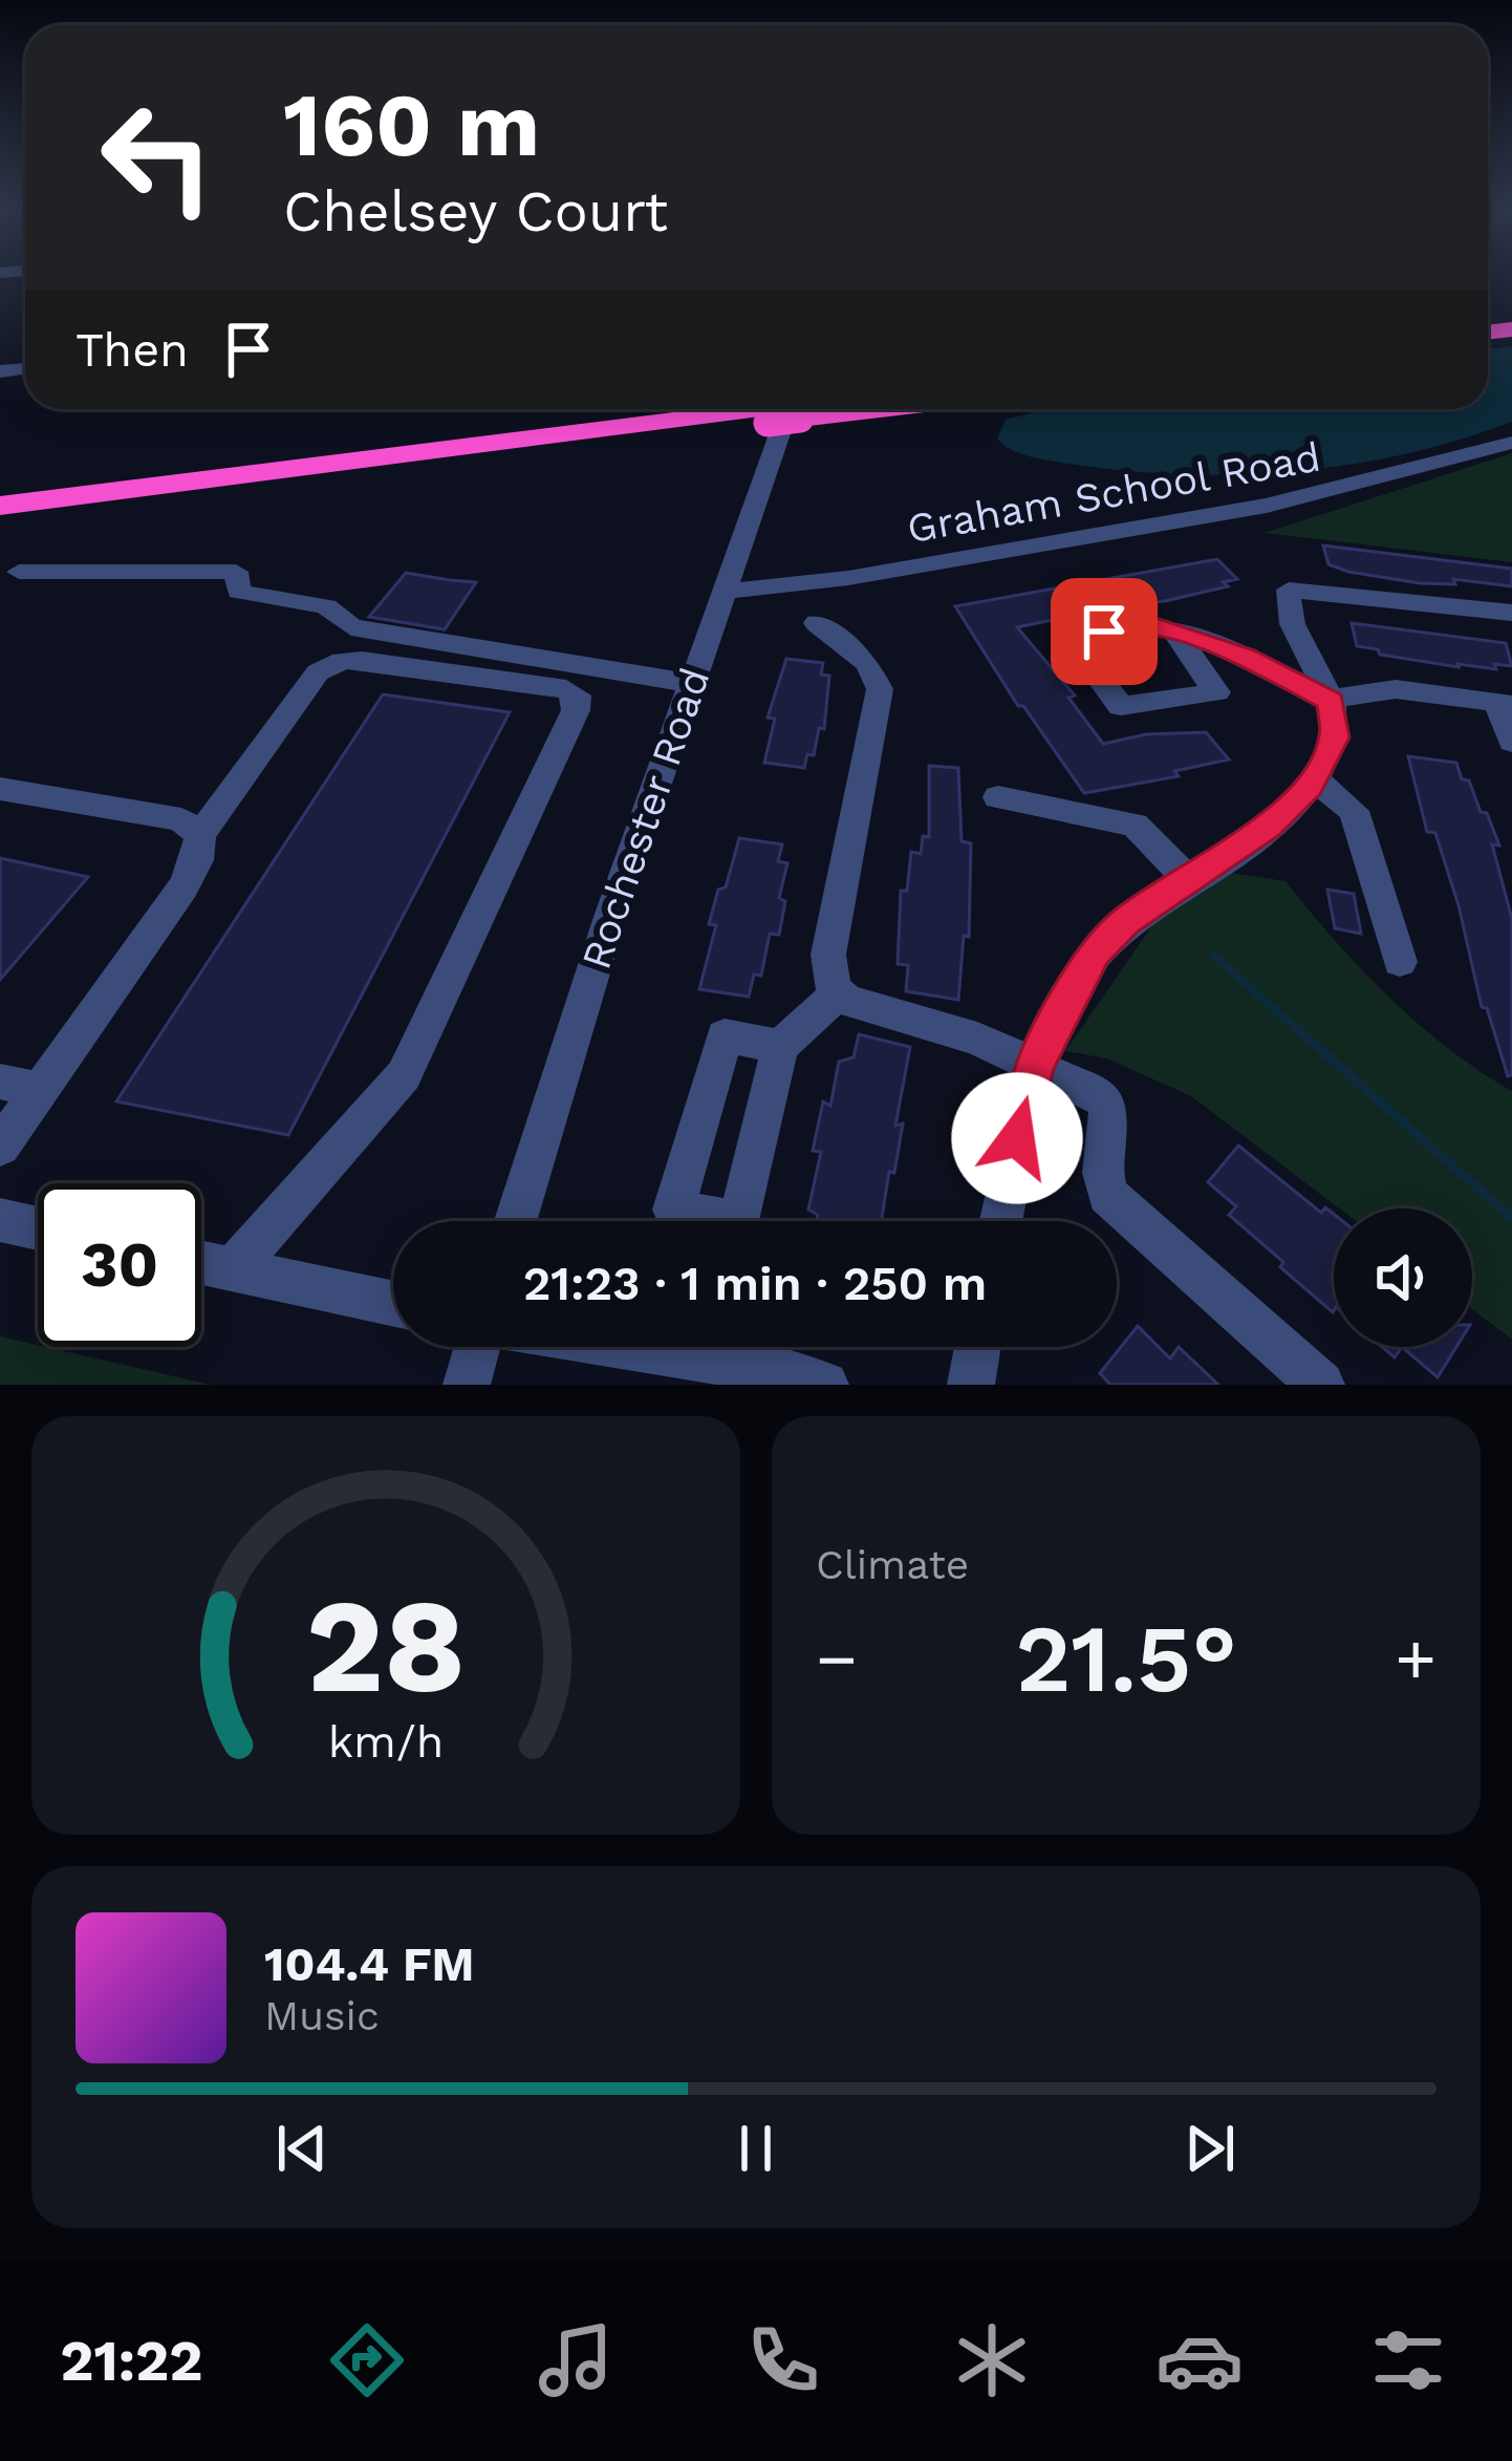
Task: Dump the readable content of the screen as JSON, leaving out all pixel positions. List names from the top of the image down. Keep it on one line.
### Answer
{"streets":{"street":["Graham School Road","Rochester Road"]},"crossings":[["Graham School Road","Rochester Road"]],"page":{"turn":["160 m","Chelsey Court"],"then":"Then","limit":"30","trip":"21:23 · 1 min · 250 m","tile":"Climate","heat":["−","21.5°","+"],"song":["104.4 FM","Music"],"tabs":"21:22","gauge":["28","km/h"]}}
